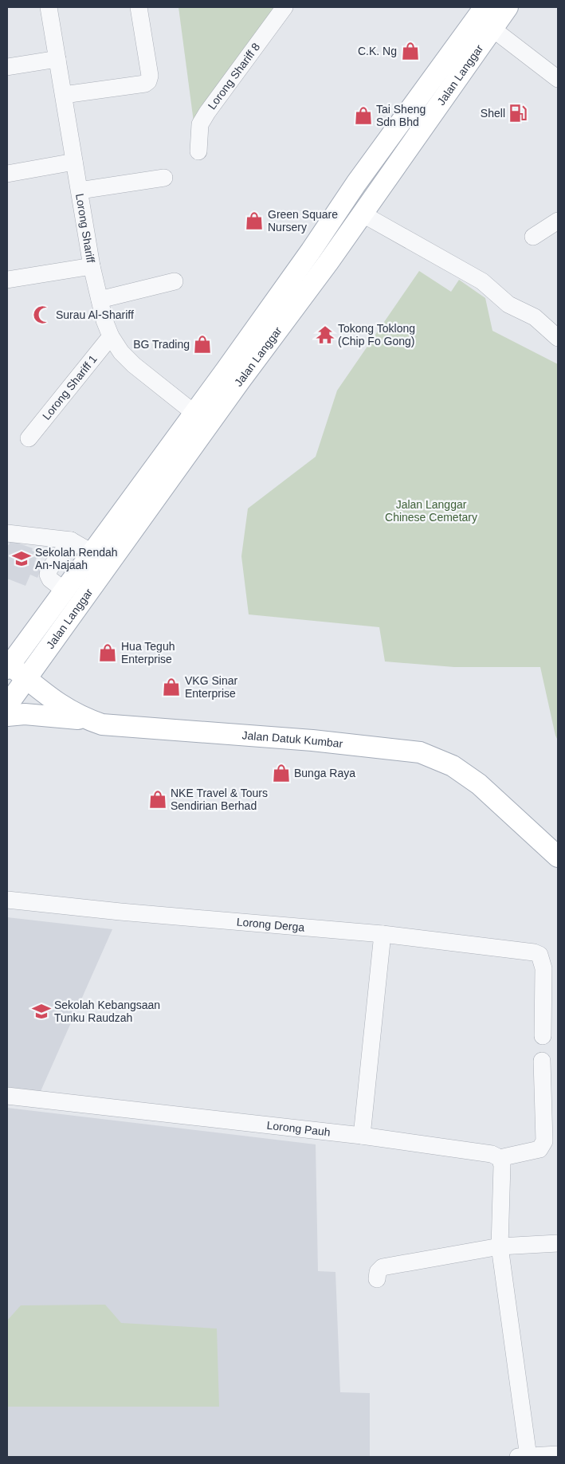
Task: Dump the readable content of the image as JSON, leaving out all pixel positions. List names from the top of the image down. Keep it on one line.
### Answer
{"streets":{"main road":["Jalan Langgar","Jalan Datuk Kumbar"],"street":["Lorong Shariff 8","Lorong Shariff","Lorong Shariff 1","Lorong Derga","Lorong Pauh"]},"crossings":[["Jalan Langgar","Lorong Shariff"],["Jalan Langgar","Jalan Datuk Kumbar"],["Lorong Shariff","Lorong Shariff 1"]],"parks":["Jalan Langgar Chinese Cemetary"],"places":{"shop":["C.K. Ng","Tai Sheng Sdn Bhd","Green Square Nursery","BG Trading","Hua Teguh Enterprise","VKG Sinar Enterprise","Bunga Raya","NKE Travel & Tours Sendirian Berhad"],"fuel station":["Shell"],"mosque":["Surau Al-Shariff"],"temple":["Tokong Toklong (Chip Fo Gong)"],"school or university":["Sekolah Rendah An-Najaah","Sekolah Kebangsaan Tunku Raudzah"]}}
